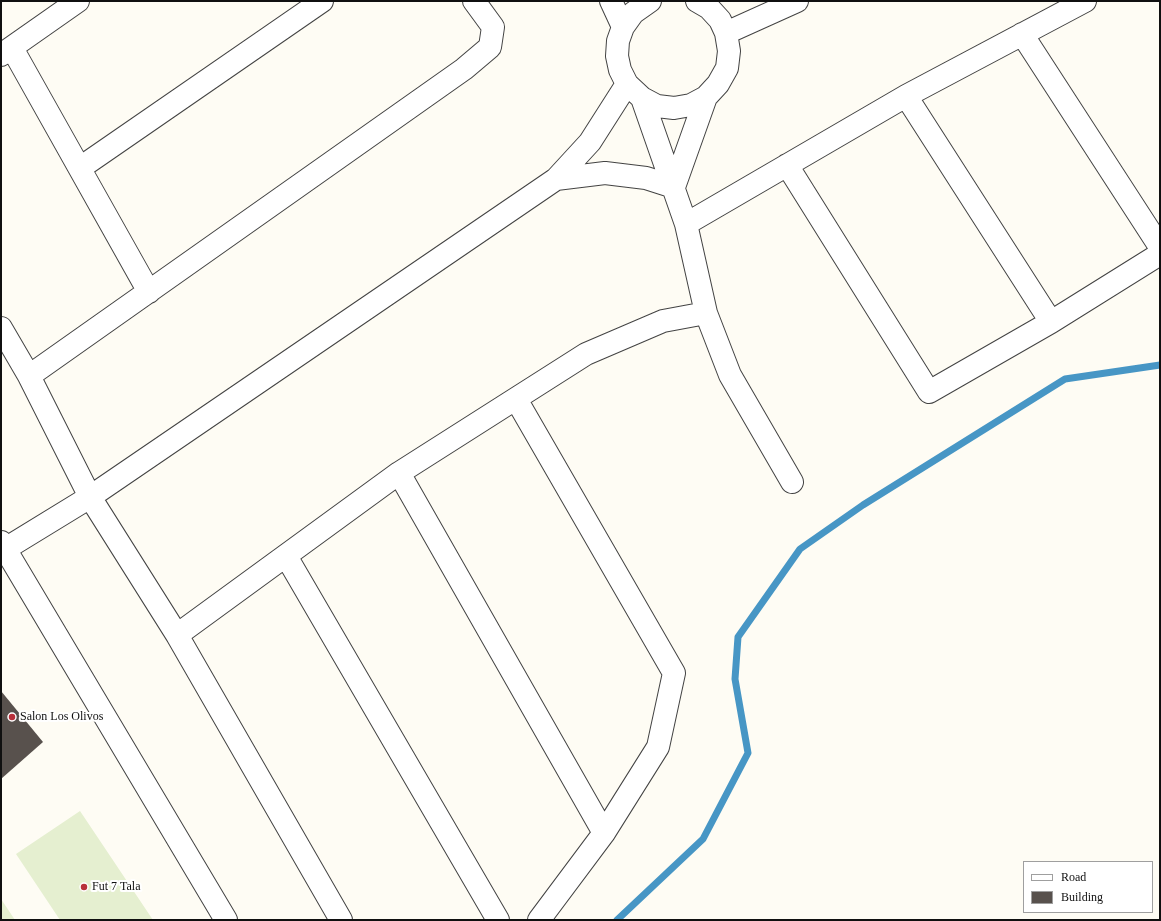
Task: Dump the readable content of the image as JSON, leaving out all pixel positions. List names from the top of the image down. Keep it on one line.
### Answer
{"places":["Salon Los Olivos","Fut 7 Tala"],"legend":["Road","Building"]}
